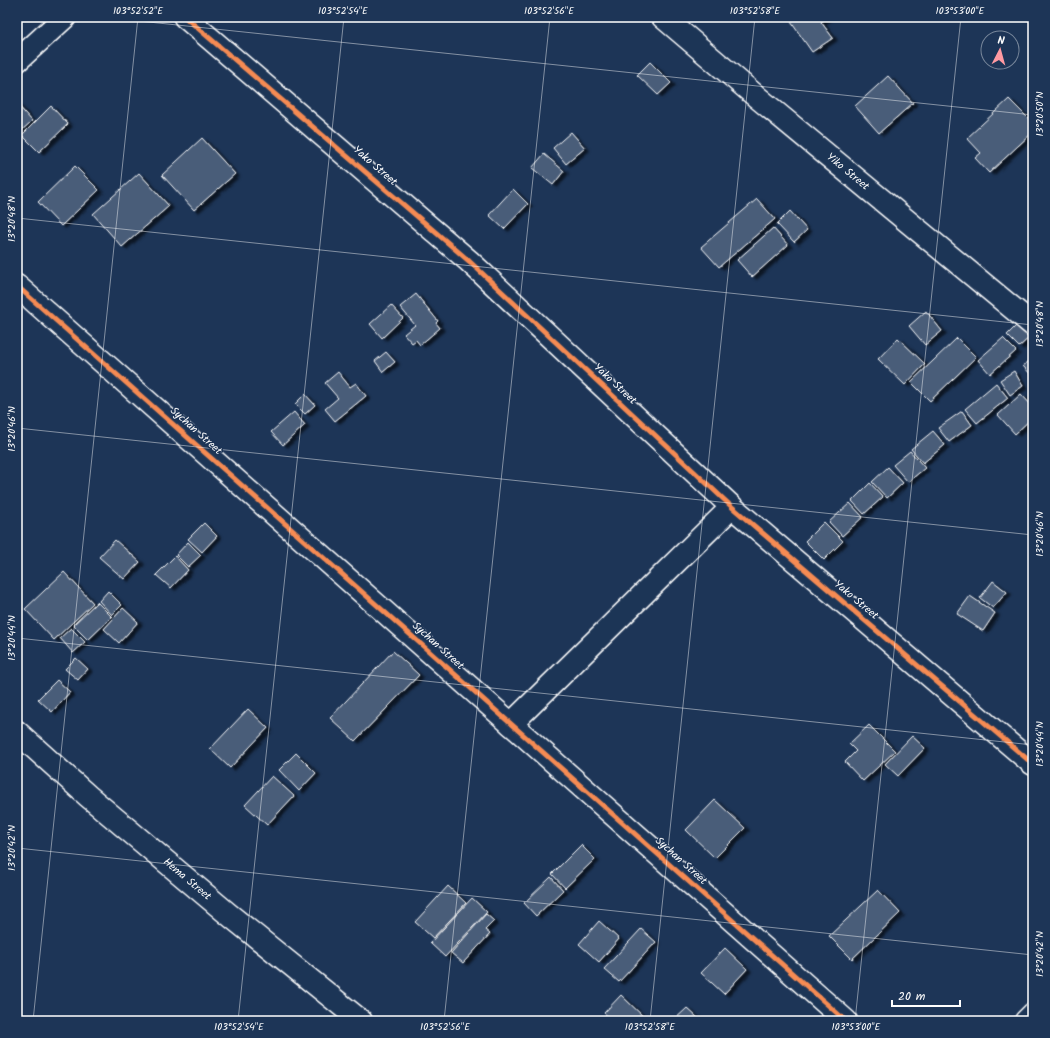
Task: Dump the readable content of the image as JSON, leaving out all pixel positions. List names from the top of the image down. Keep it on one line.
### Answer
{"streets":{"street":["Yako Street","Yiko Street","Sychan Street","Hema Street"]},"scale_bar":"20 m","north":"top","coordinates":["103°52'52\"E","103°52'54\"E","103°52'56\"E","103°52'58\"E","103°53'00\"E","13°20'50\"N","13°20'48\"N","13°20'46\"N","13°20'44\"N","13°20'42\"N"]}
